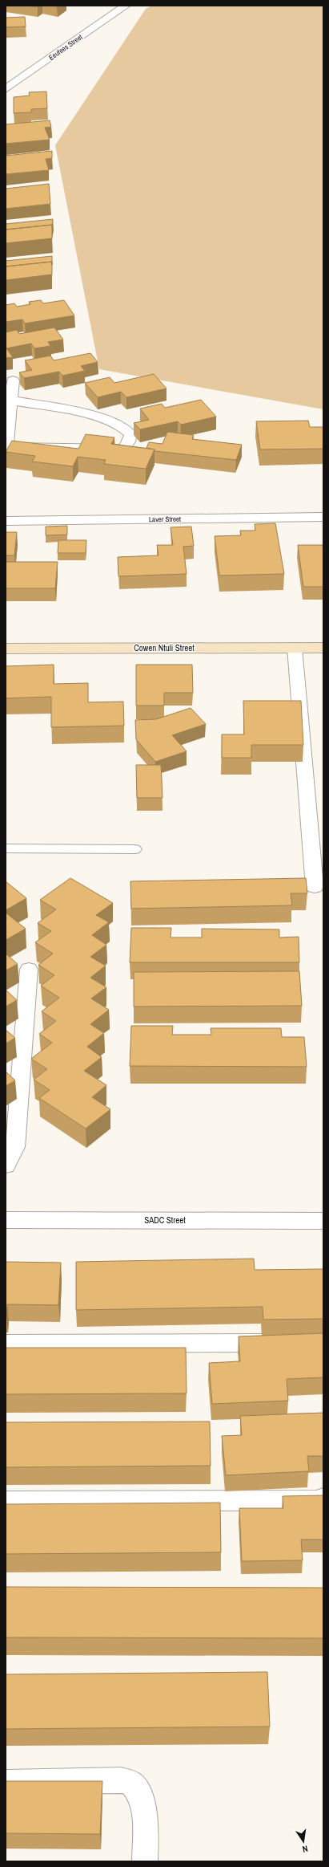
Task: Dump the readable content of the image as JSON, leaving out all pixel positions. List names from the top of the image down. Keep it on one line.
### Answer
{"streets":{"street":["Eeufees Street","Laver Street","Cowen Ntuli Street","SADC Street"]},"north":"bottom"}
